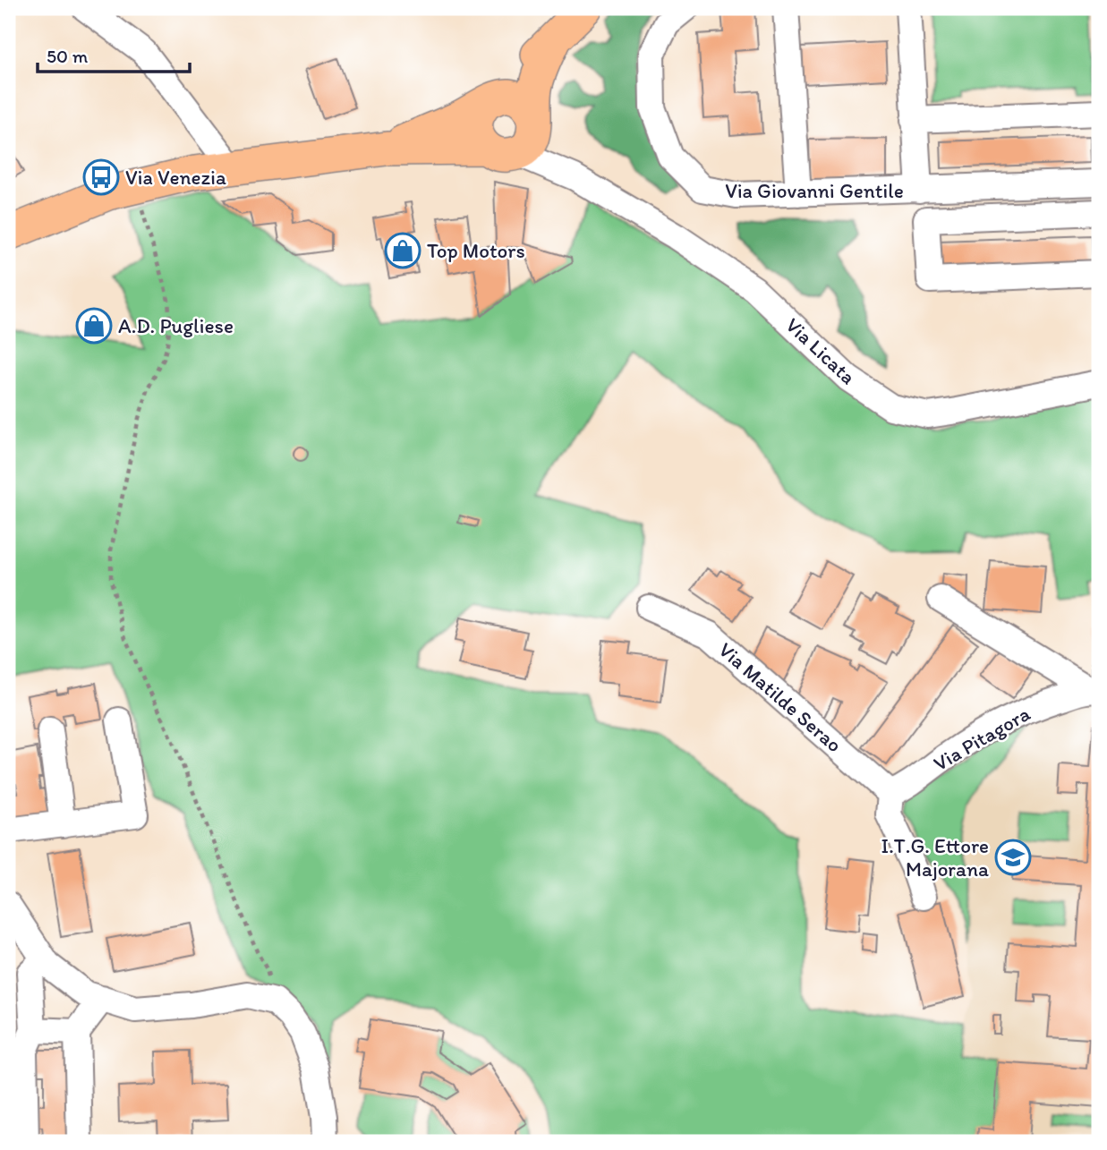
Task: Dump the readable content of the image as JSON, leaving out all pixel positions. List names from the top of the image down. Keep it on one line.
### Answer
{"streets":{"street":["Via Giovanni Gentile","Via Licata","Via Matilde Serao","Via Pitagora"]},"crossings":[["Via Matilde Serao","Via Pitagora"]],"places":{"bus stop":["Via Venezia"],"shop":["Top Motors","A.D. Pugliese"],"school or university":["I.T.G. Ettore Majorana"]},"scale_bar":"50 m"}
